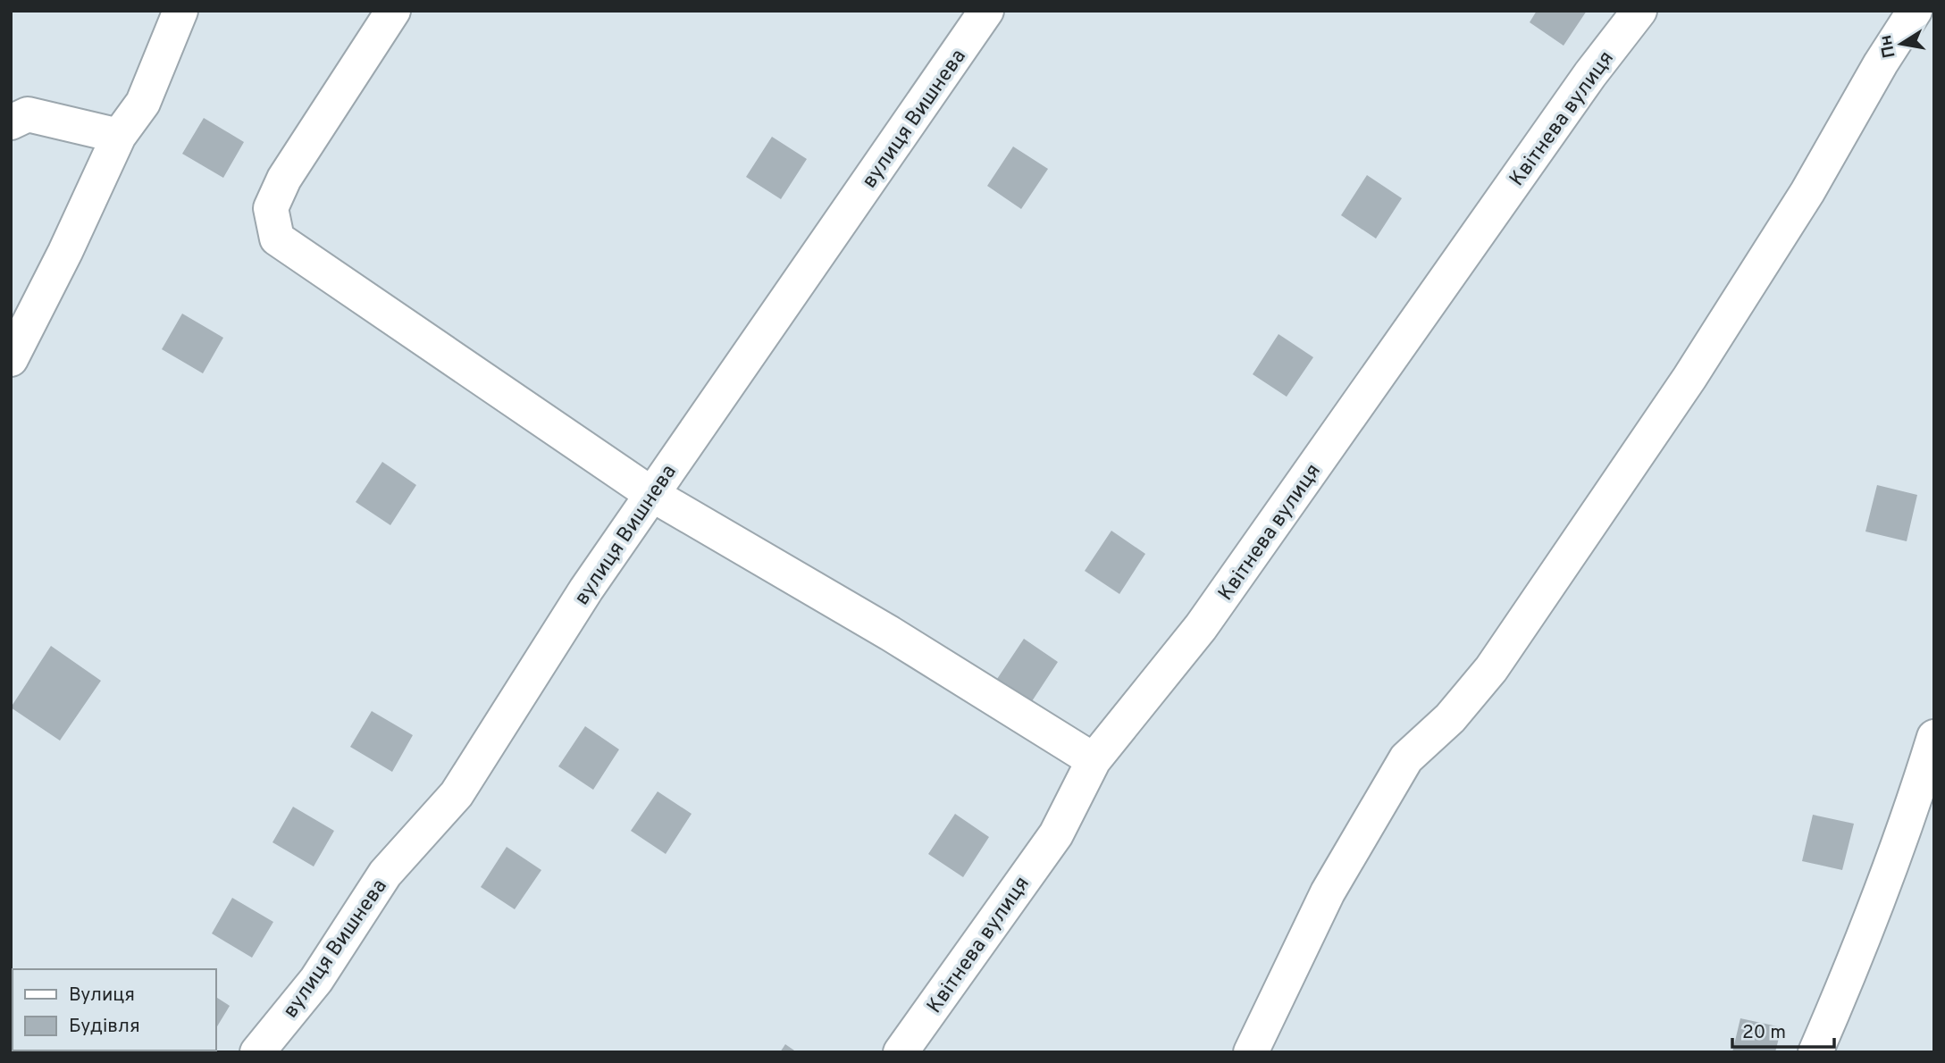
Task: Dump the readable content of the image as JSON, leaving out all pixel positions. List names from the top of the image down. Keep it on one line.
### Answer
{"streets":{"street":["вулиця Вишнева","Квітнева вулиця"]},"legend":["Вулиця","Будівля"],"scale_bar":"20 m","north":"left"}
